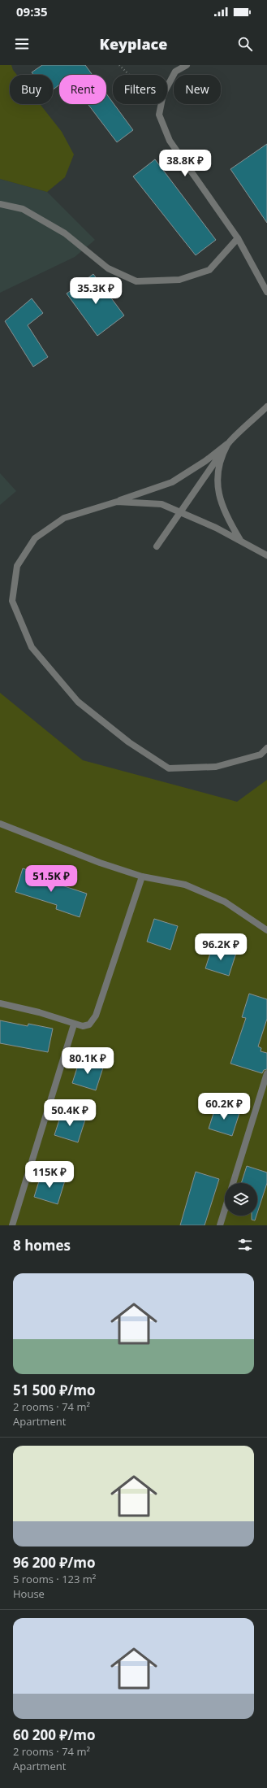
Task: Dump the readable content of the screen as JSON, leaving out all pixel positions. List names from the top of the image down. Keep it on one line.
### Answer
{"page":{"status":"09:35","header":"Keyplace","chip":["Buy","Rent","Filters","New"],"price":["38.8K ₽","35.3K ₽","51.5K ₽","96.2K ₽","80.1K ₽","60.2K ₽","50.4K ₽","115K ₽"],"heading":"8 homes","list":[{"name":"51 500 ₽/mo","note":"2 rooms · 74 m² · Apartment"},{"name":"96 200 ₽/mo","note":"5 rooms · 123 m² · House"},{"name":"60 200 ₽/mo","note":"2 rooms · 74 m² · Apartment"}]}}
